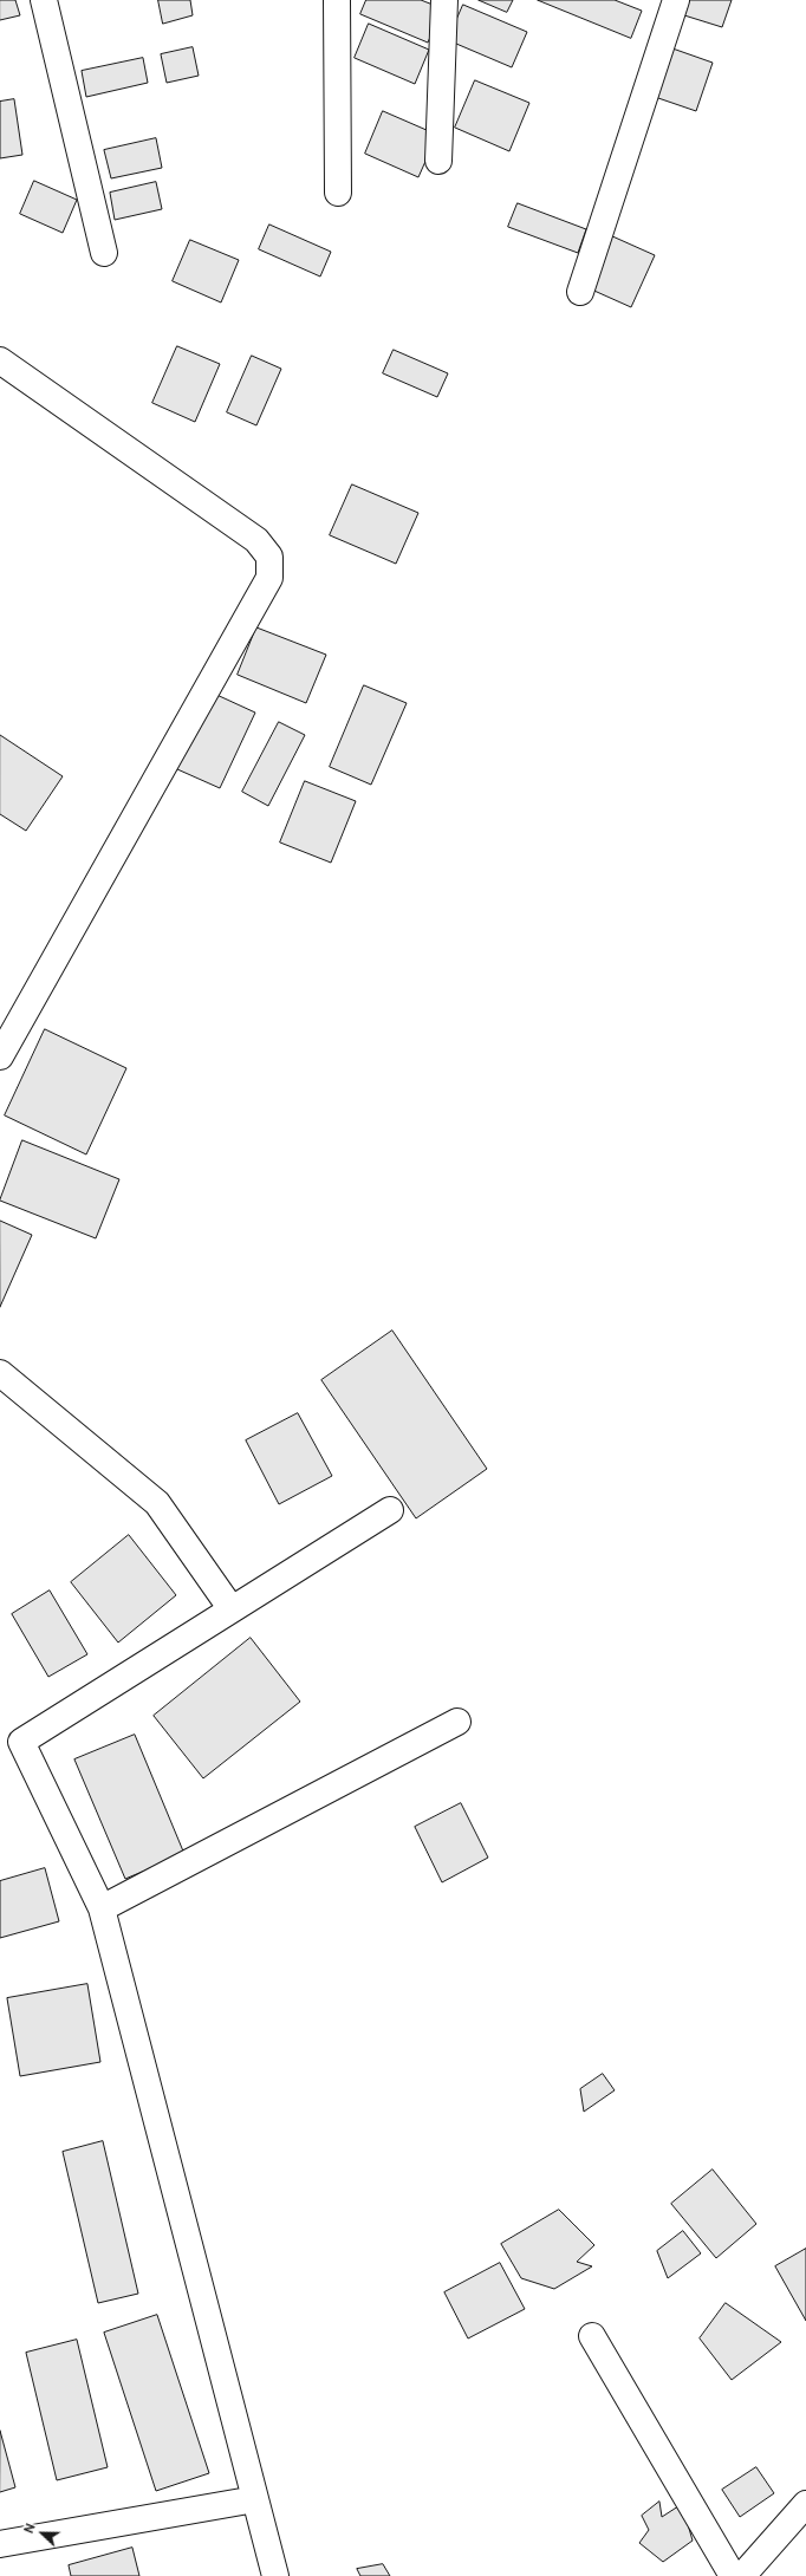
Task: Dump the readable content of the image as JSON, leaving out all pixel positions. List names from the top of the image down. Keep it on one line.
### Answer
{"north":"left"}
